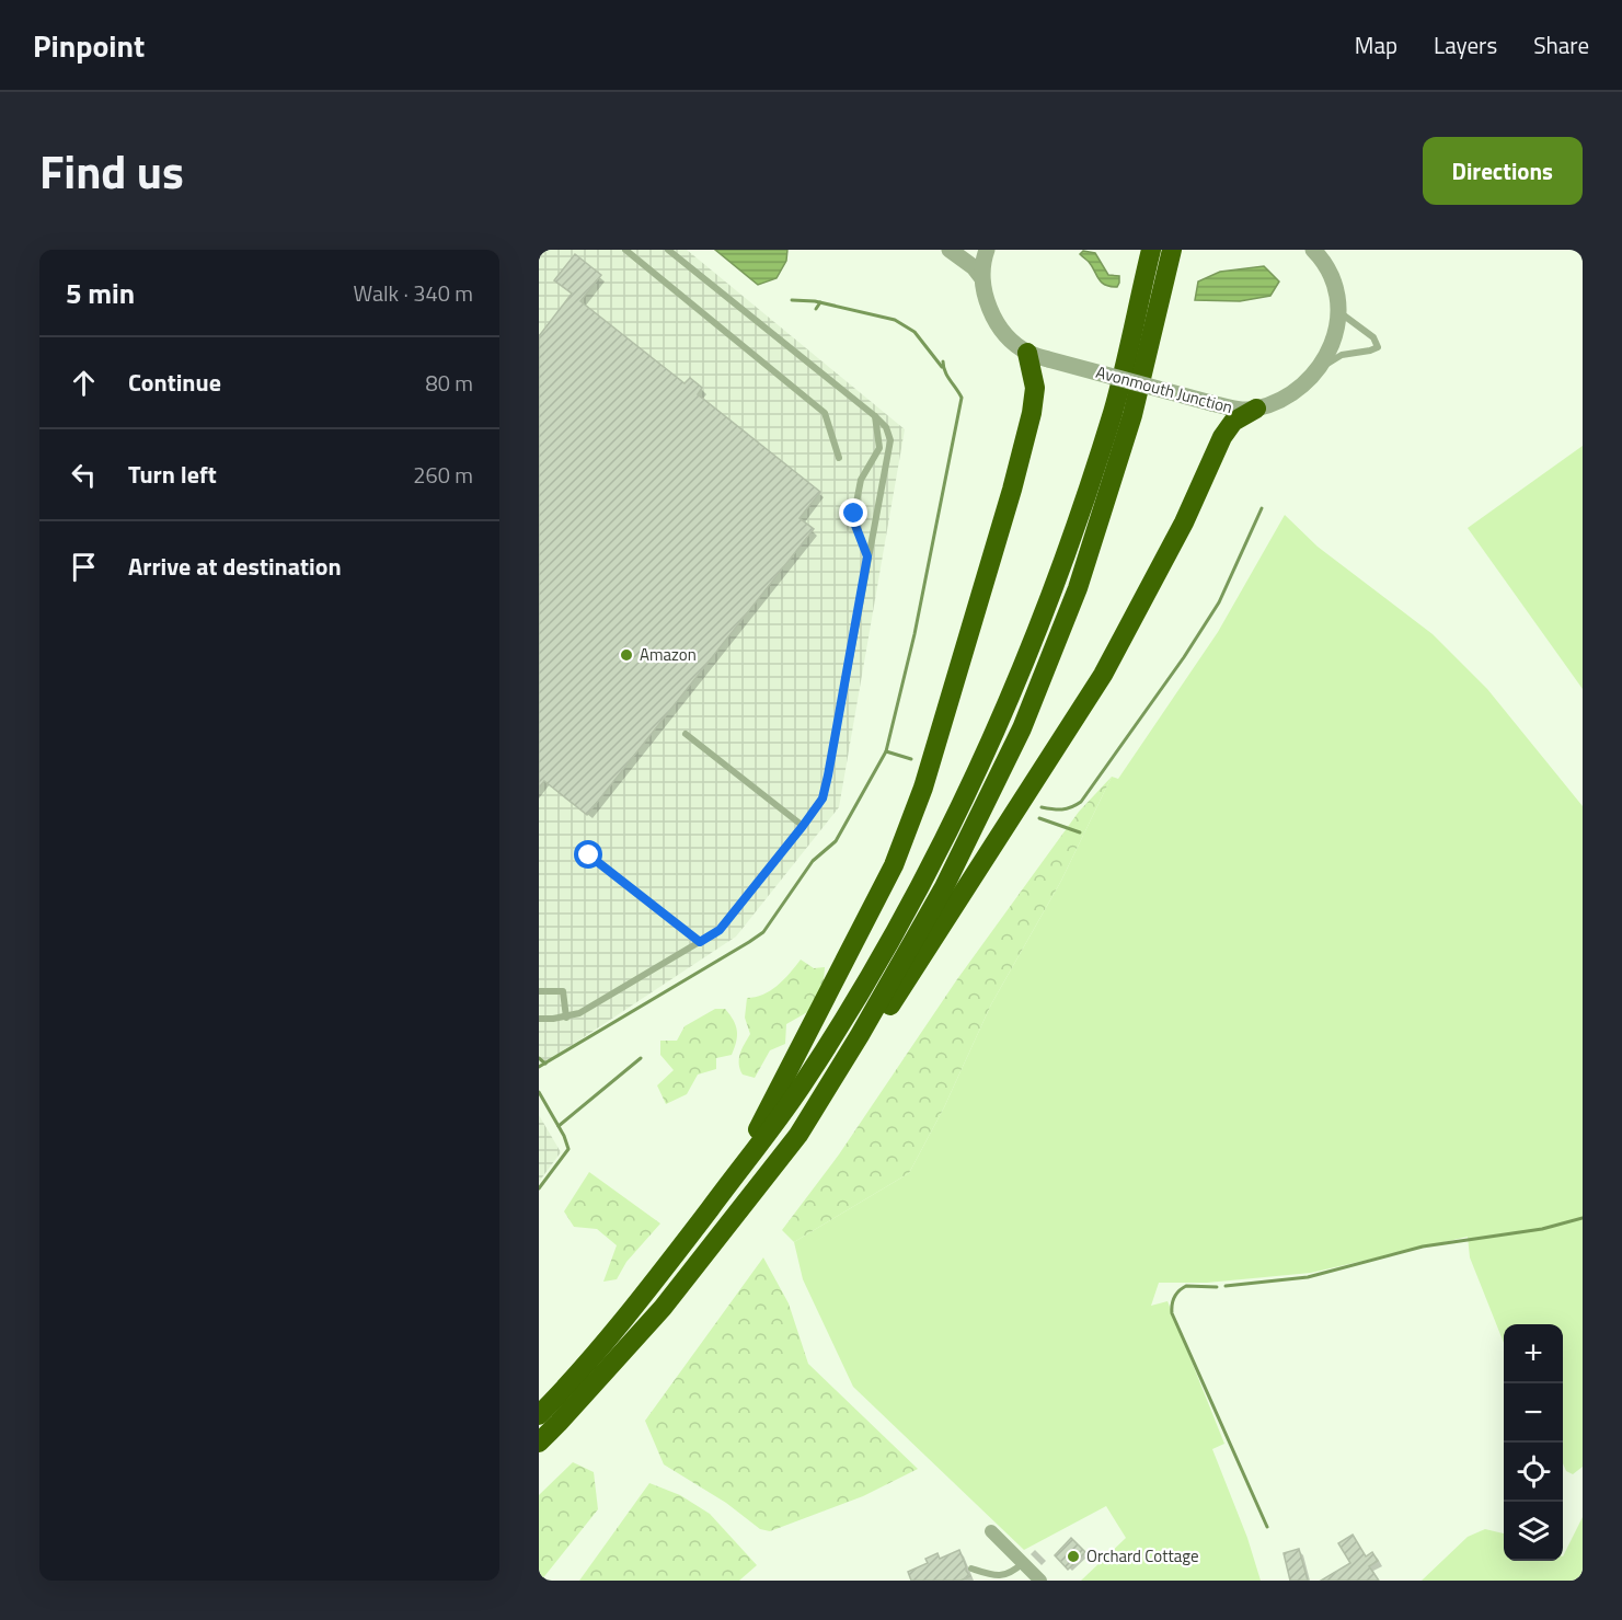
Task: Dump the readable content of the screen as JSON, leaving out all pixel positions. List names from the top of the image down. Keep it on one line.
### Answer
{"streets":{"street":["Avonmouth Junction"]},"places":["Amazon","Orchard Cottage"],"page":{"header":"Pinpoint","nav":["Map","Layers","Share"],"title":"Find us","buttons":"Directions","heading":["5 min","Walk · 340 m"],"list":[["Continue","80 m"],["Turn left","260 m"],"Arrive at destination"],"map_buttons":["+","−"]}}
